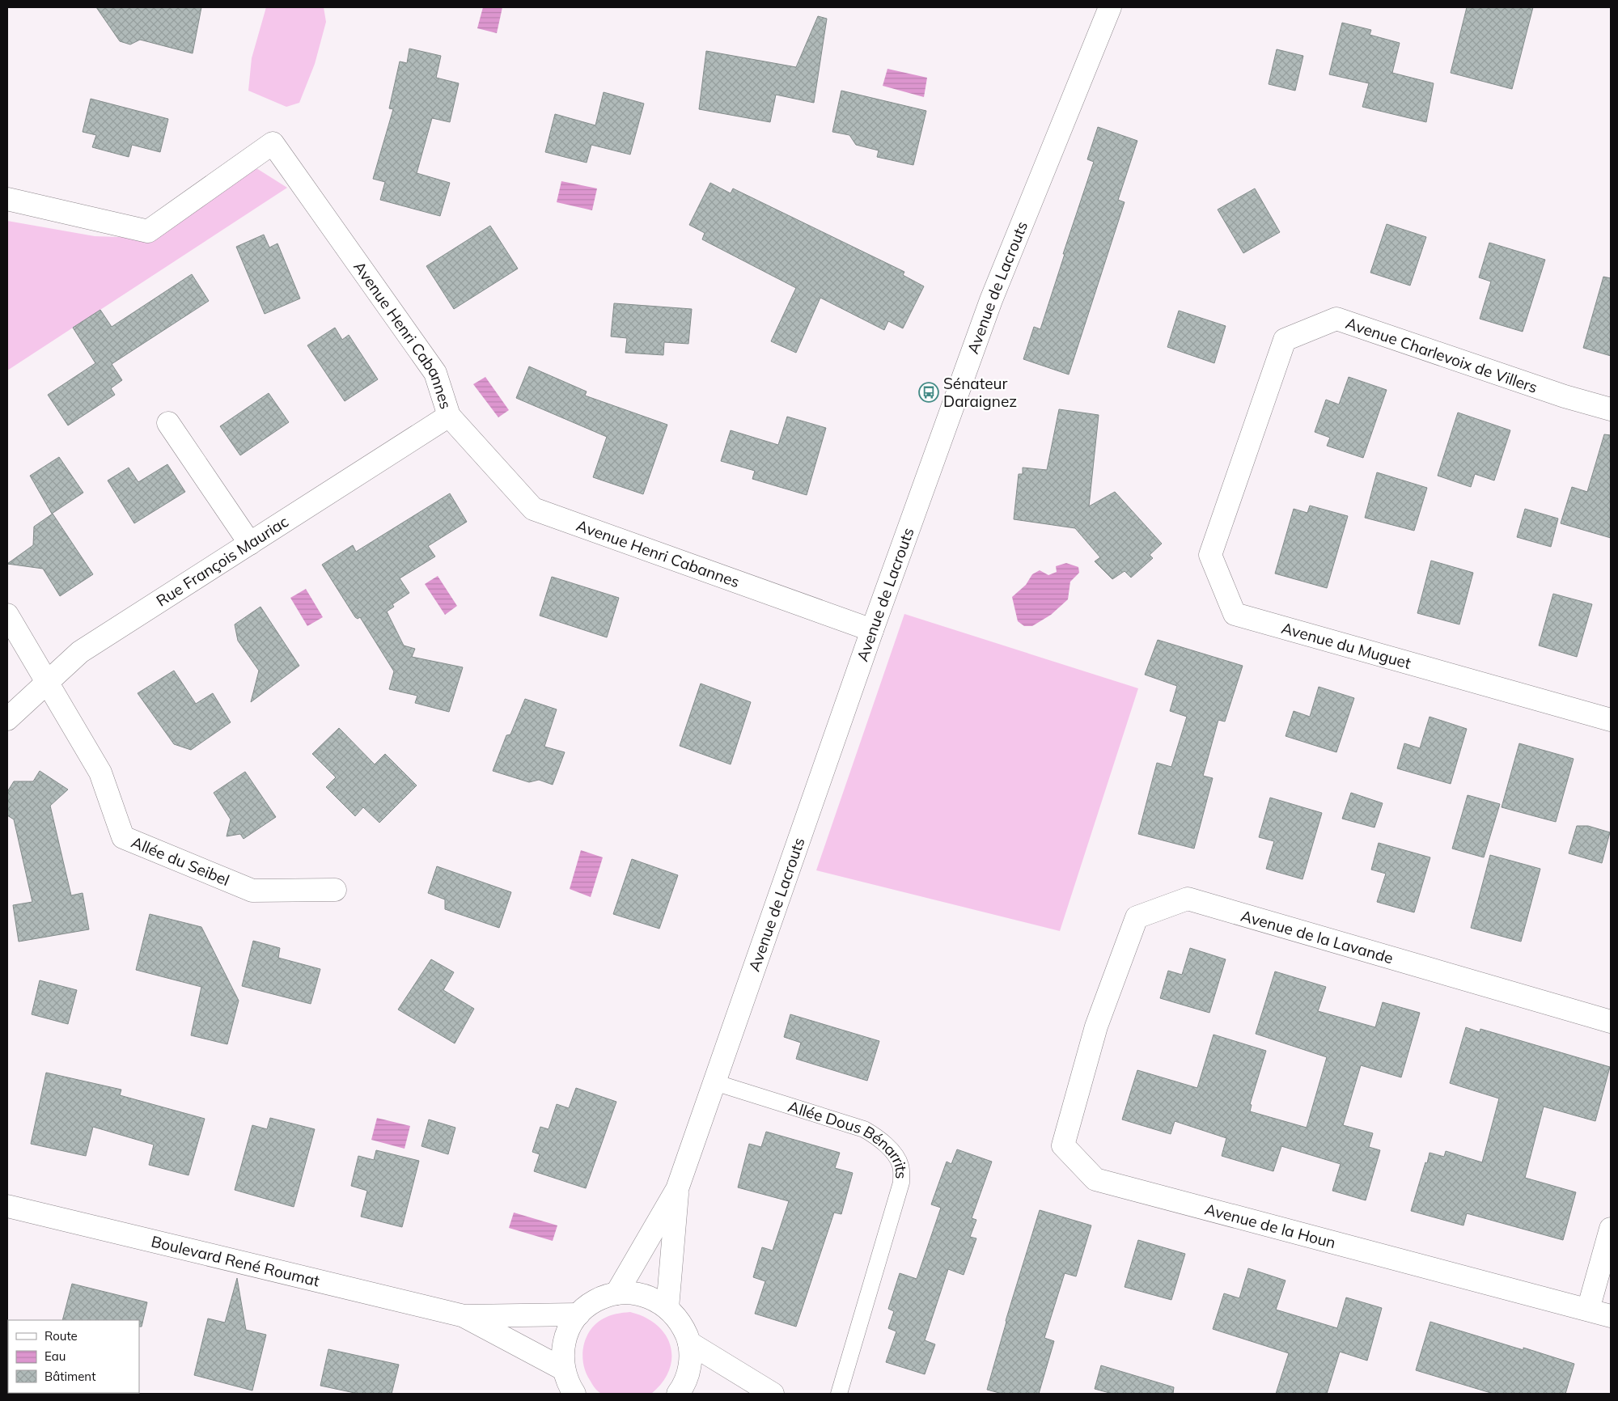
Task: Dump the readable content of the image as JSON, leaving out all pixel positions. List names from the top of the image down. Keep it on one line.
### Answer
{"streets":{"street":["Avenue de Lacrouts","Avenue Henri Cabannes","Avenue Charlevoix de Villers","Rue François Mauriac","Avenue du Muguet","Allée du Seibel","Avenue de la Lavande","Avenue de la Houn","Boulevard René Roumat"],"lane":["Allée Dous Bénarrits"]},"crossings":[["Avenue de Lacrouts","Avenue Henri Cabannes"],["Avenue de Lacrouts","Allée Dous Bénarrits"],["Avenue Henri Cabannes","Rue François Mauriac"],["Avenue Charlevoix de Villers","Avenue du Muguet"],["Rue François Mauriac","Allée du Seibel"],["Avenue de la Lavande","Avenue de la Houn"]],"places":{"bus stop":["Sénateur Daraignez"]},"legend":["Route","Eau","Bâtiment"]}
